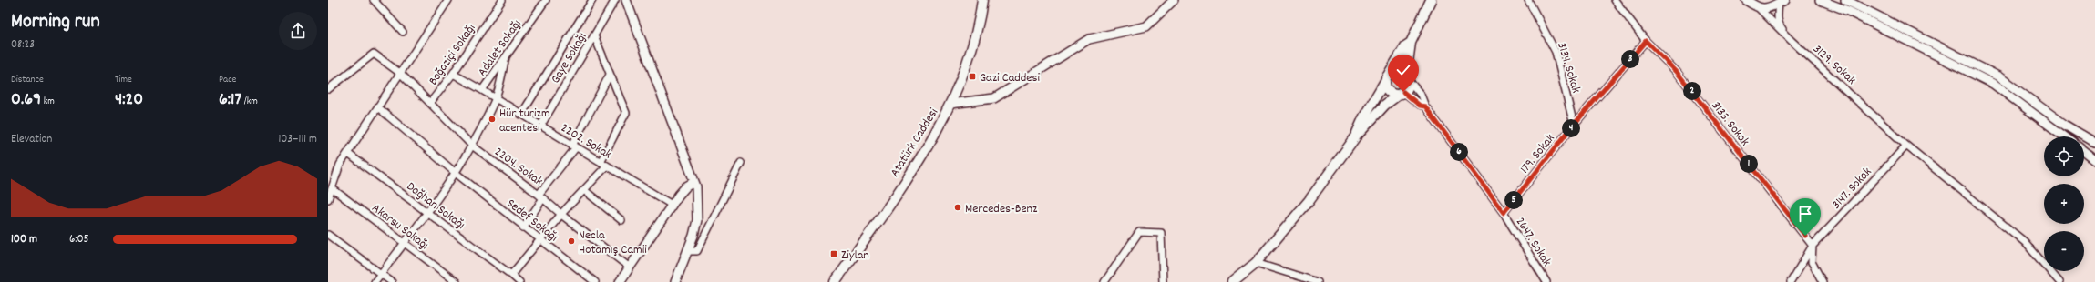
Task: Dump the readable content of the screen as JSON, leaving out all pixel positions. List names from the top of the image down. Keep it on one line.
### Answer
{"streets":{"main road":["Atatürk Caddesi"],"street":["Adalet Sokağı","Boğaziçi Sokağı","Gaye Sokağı","3129. Sokak","3134. Sokak","3133. Sokak","2202. Sokak","179. Sokak","2204. Sokak","3147. Sokak","Dağhan Sokağı","Sedef Sokağı","Akarsu Sokağı","2647. Sokak"]},"crossings":[["Adalet Sokağı","2202. Sokak"],["Boğaziçi Sokağı","2202. Sokak"],["Boğaziçi Sokağı","2204. Sokak"],["Gaye Sokağı","2202. Sokak"],["3129. Sokak","3147. Sokak"],["3134. Sokak","179. Sokak"],["3133. Sokak","179. Sokak"],["3133. Sokak","3147. Sokak"],["179. Sokak","2647. Sokak"]],"places":{"transit":["Gazi Caddesi","Ziylan"],"other":["Hür turizm acentesi","Mercedes-Benz","Necla Hotamış Camii"]},"page":{"heading":["Morning run","08:23"],"pins":["3","2","4","6","1","5"],"stats":[["Distance","0.69 km"],["Time","4:20"],["Pace","6:17 /km"]],"chart":["Elevation","103–111 m"],"map_buttons":["+","−"],"list":[{"name":"100 m","note":"6:05"}]}}
